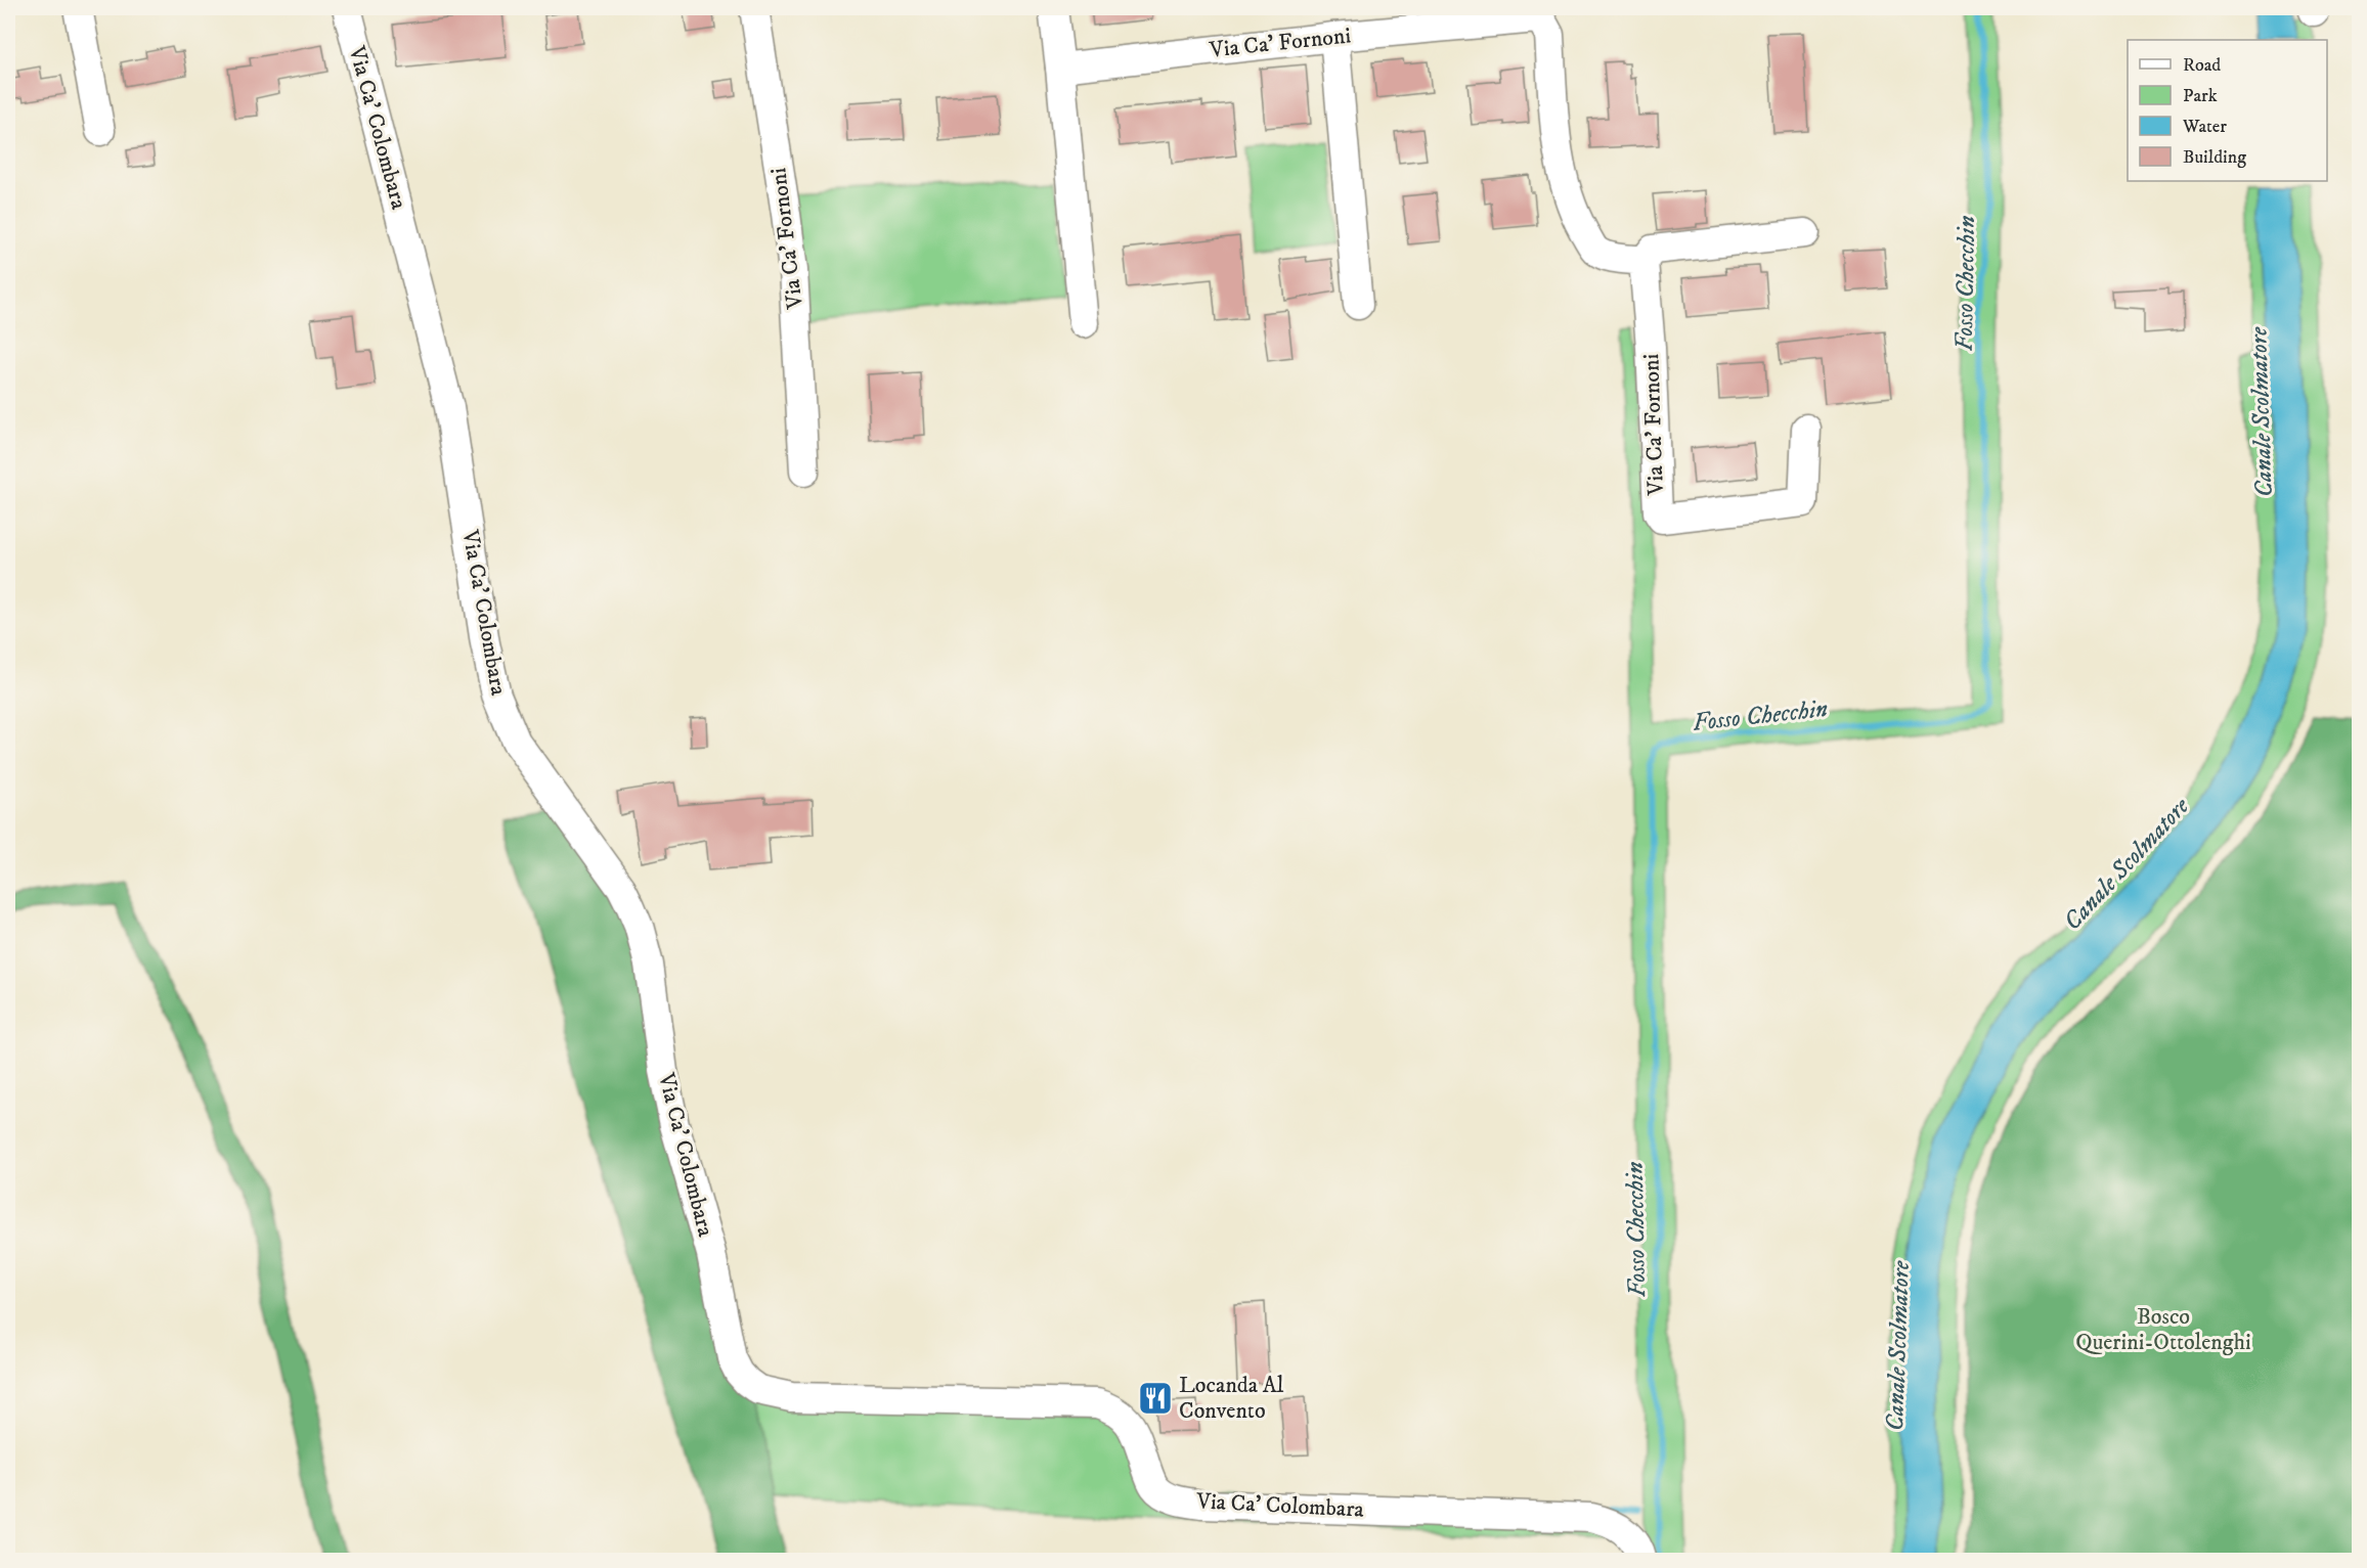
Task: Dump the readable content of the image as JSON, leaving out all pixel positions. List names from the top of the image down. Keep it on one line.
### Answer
{"streets":{"street":["Via Ca' Fornoni","Via Ca' Colombara"]},"water":["Fosso Checchin","Canale Scolmatore"],"parks":["Bosco Querini-Ottolenghi"],"places":{"restaurant":["Locanda Al Convento"]},"legend":["Road","Park","Water","Building"]}
